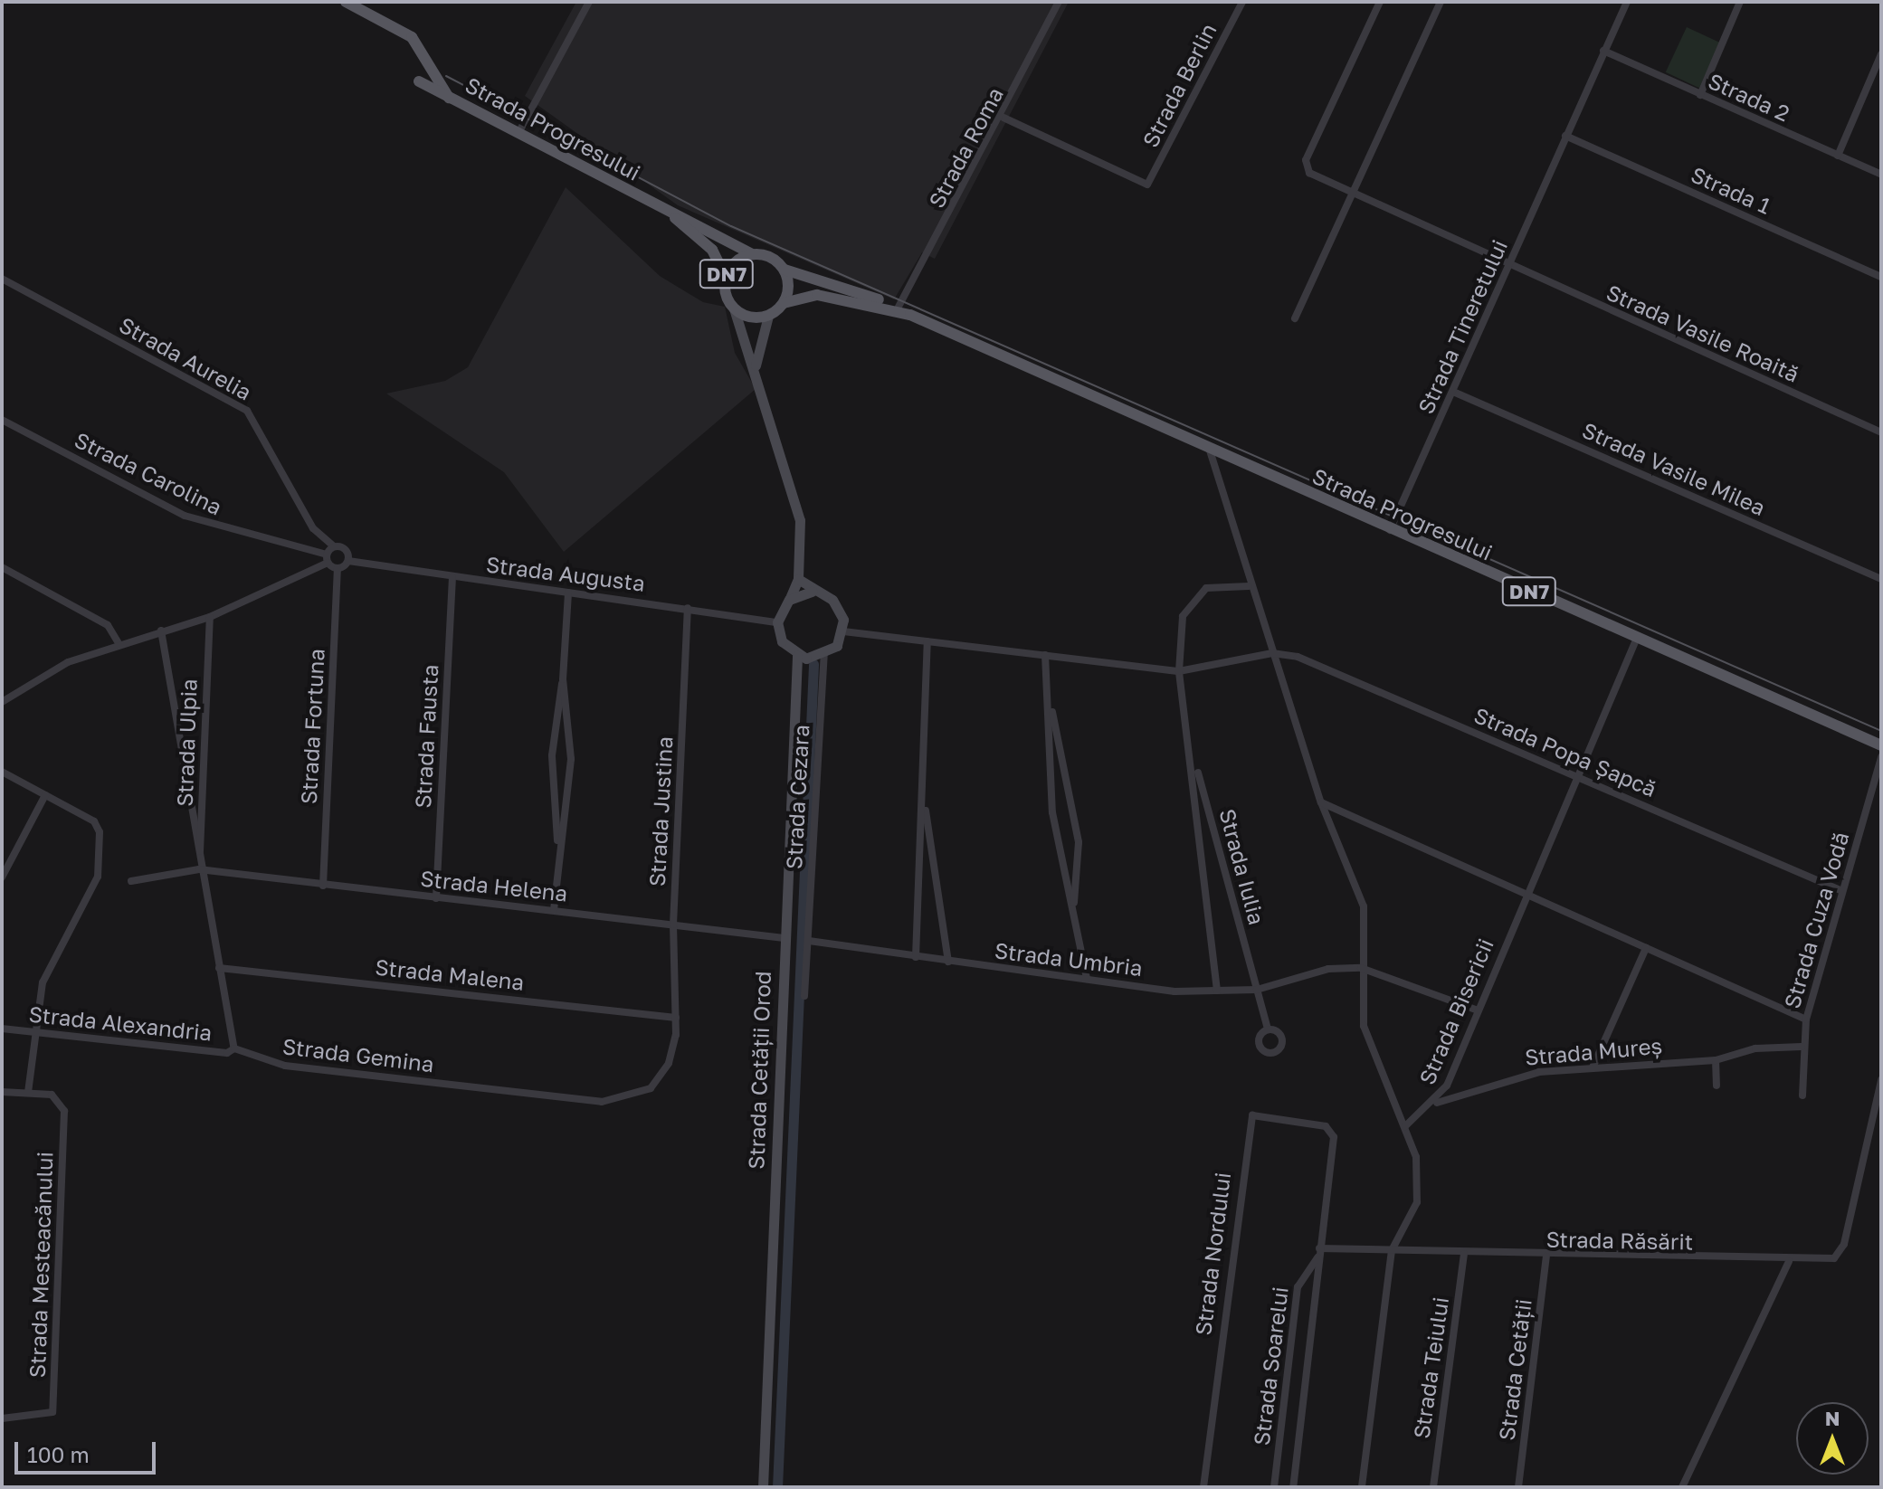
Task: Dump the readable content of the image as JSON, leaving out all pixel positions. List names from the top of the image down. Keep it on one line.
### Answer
{"streets":{"main road":["Strada Progresului","DN7"],"street":["Strada Berlin","Strada 2","Strada Roma","Strada 1","Strada Tineretului","Strada Vasile Roaită","Strada Aurelia","Strada Vasile Milea","Strada Carolina","Strada Augusta","Strada Fortuna","Strada Fausta","Strada Ulpia","Strada Popa Șapcă","Strada Cezara","Strada Justina","Strada Iulia","Strada Helena","Strada Cuza Vodă","Strada Umbria","Strada Malena","Strada Bisericii","Strada Alexandria","Strada Mureș","Strada Gemina","Strada Cetății Orod","Strada Răsărit","Strada Nordului","Strada Mesteacănului","Strada Soarelui","Strada Teiului","Strada Cetății"]},"crossings":[["Strada Berlin","Strada Roma"],["Strada 2","Strada Tineretului"],["Strada Progresului","Strada Roma"],["Strada Progresului","DN7"],["Strada Progresului","Strada Tineretului"],["Strada Progresului","Strada Bisericii"],["Strada 1","Strada Tineretului"],["Strada Tineretului","Strada Vasile Roaită"],["Strada Tineretului","Strada Vasile Milea"],["Strada Aurelia","Strada Augusta"],["Strada Carolina","Strada Fortuna"],["Strada Augusta","Strada Fausta"],["Strada Augusta","Strada Cezara"],["Strada Augusta","Strada Justina"],["Strada Augusta","Strada Cetății Orod"],["Strada Fortuna","Strada Helena"],["Strada Fausta","Strada Helena"],["Strada Ulpia","Strada Helena"],["Strada Popa Șapcă","Strada Cuza Vodă"],["Strada Popa Șapcă","Strada Bisericii"],["Strada Cezara","Strada Cetății Orod"],["Strada Justina","Strada Helena"],["Strada Justina","Strada Malena"],["Strada Justina","Strada Gemina"],["Strada Iulia","Strada Umbria"],["Strada Helena","Strada Cetății Orod"],["Strada Cuza Vodă","Strada Mureș"],["Strada Malena","Strada Gemina"],["Strada Bisericii","Strada Mureș"],["Strada Alexandria","Strada Gemina"],["Strada Răsărit","Strada Soarelui"],["Strada Răsărit","Strada Teiului"],["Strada Răsărit","Strada Cetății"],["Strada Nordului","Strada Soarelui"]],"scale_bar":"100 m","north":"top"}
